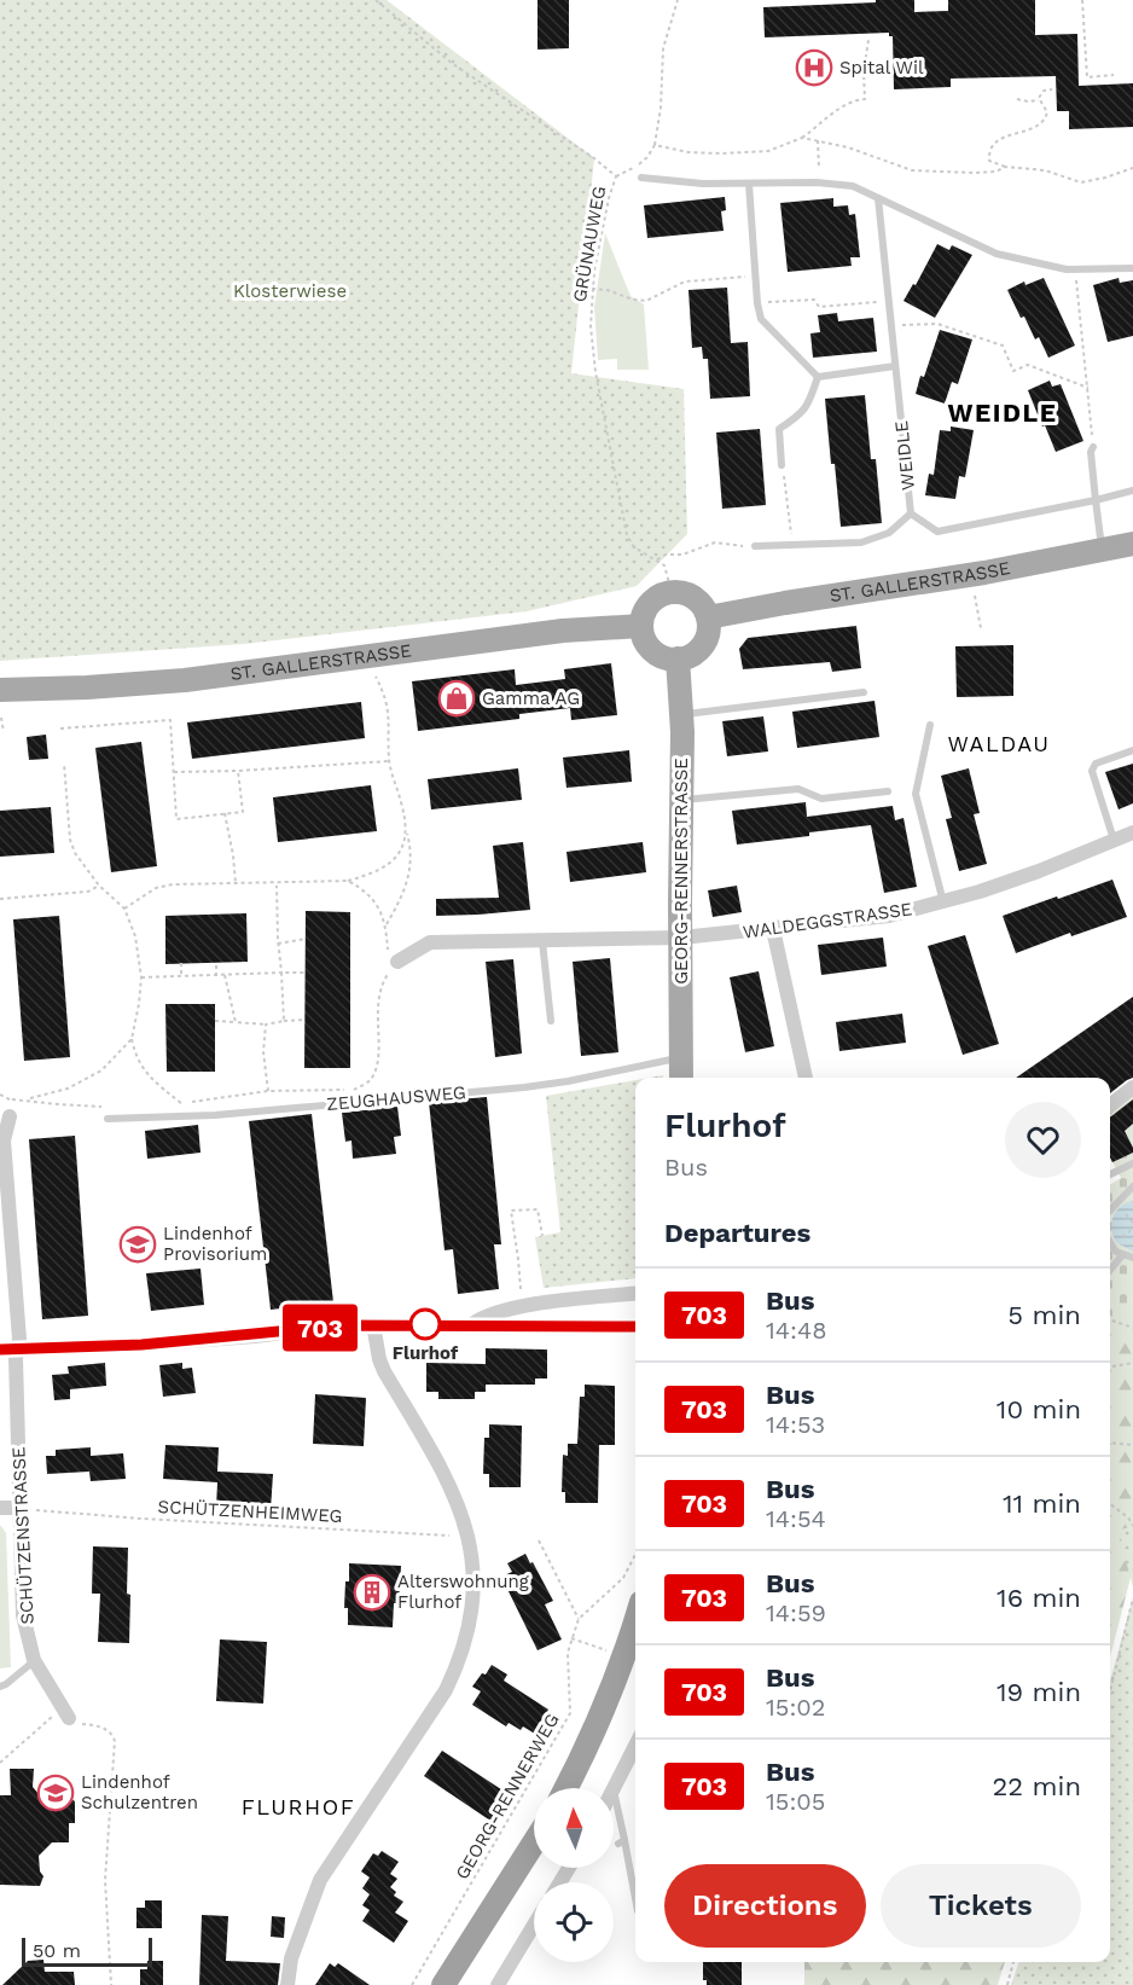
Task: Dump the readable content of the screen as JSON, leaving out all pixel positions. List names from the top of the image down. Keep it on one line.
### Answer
{"streets":{"main road":["ST. GALLERSTRASSE","GEORG-RENNERSTRASSE"],"street":["WALDEGGSTRASSE","SCHÜTZENSTRASSE"],"lane":["WEIDLE","ZEUGHAUSWEG"],"path":["GRÜNAUWEG","SCHÜTZENHEIMWEG","GEORG-RENNERWEG"]},"crossings":[["GRÜNAUWEG","ST. GALLERSTRASSE"],["GRÜNAUWEG","GEORG-RENNERSTRASSE"],["ST. GALLERSTRASSE","GEORG-RENNERSTRASSE"],["GEORG-RENNERSTRASSE","WALDEGGSTRASSE"],["GEORG-RENNERSTRASSE","ZEUGHAUSWEG"],["SCHÜTZENHEIMWEG","SCHÜTZENSTRASSE"]],"districts":["WEIDLE","WALDAU","FLURHOF"],"parks":["Klosterwiese"],"places":{"hospital":["Spital Wil"],"shop":["Gamma AG"],"school or university":["Lindenhof Provisorium","Lindenhof Schulzentren"],"other":["Flurhof"],"building":["Alterswohnung Flurhof"]},"lines":["bus line 703"],"scale_bar":"50 m","north":"top","page":{"on_map":"703","heading":[["Flurhof","Bus"],"Departures"],"list":[{"mark":"703","name":"Bus","note":"14:48","value":"5 min"},{"mark":"703","name":"Bus","note":"14:53","value":"10 min"},{"mark":"703","name":"Bus","note":"14:54","value":"11 min"},{"mark":"703","name":"Bus","note":"14:59","value":"16 min"},{"mark":"703","name":"Bus","note":"15:02","value":"19 min"},{"mark":"703","name":"Bus","note":"15:05","value":"22 min"}],"buttons":["Directions","Tickets"],"scale":"50 m"}}
